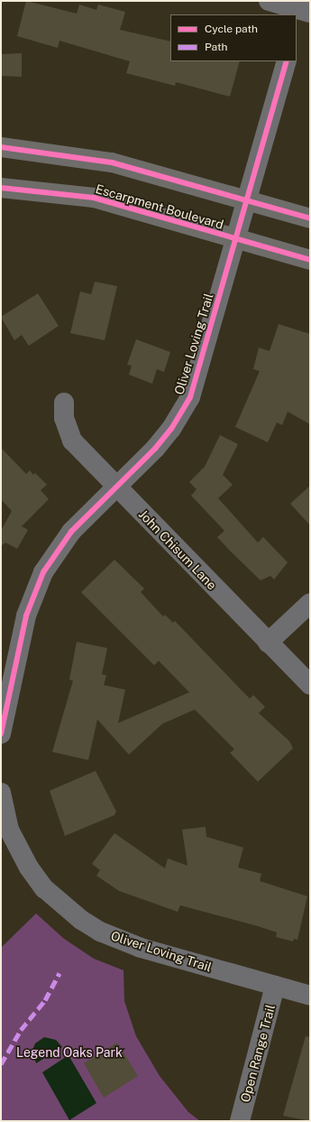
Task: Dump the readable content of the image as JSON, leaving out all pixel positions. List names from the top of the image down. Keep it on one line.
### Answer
{"streets":{"main road":["Escarpment Boulevard"],"street":["Oliver Loving Trail","John Chisum Lane","Open Range Trail"]},"crossings":[["Escarpment Boulevard","Oliver Loving Trail"],["Oliver Loving Trail","John Chisum Lane"],["Oliver Loving Trail","Open Range Trail"]],"parks":["Legend Oaks Park"],"legend":["Cycle path","Path"]}
